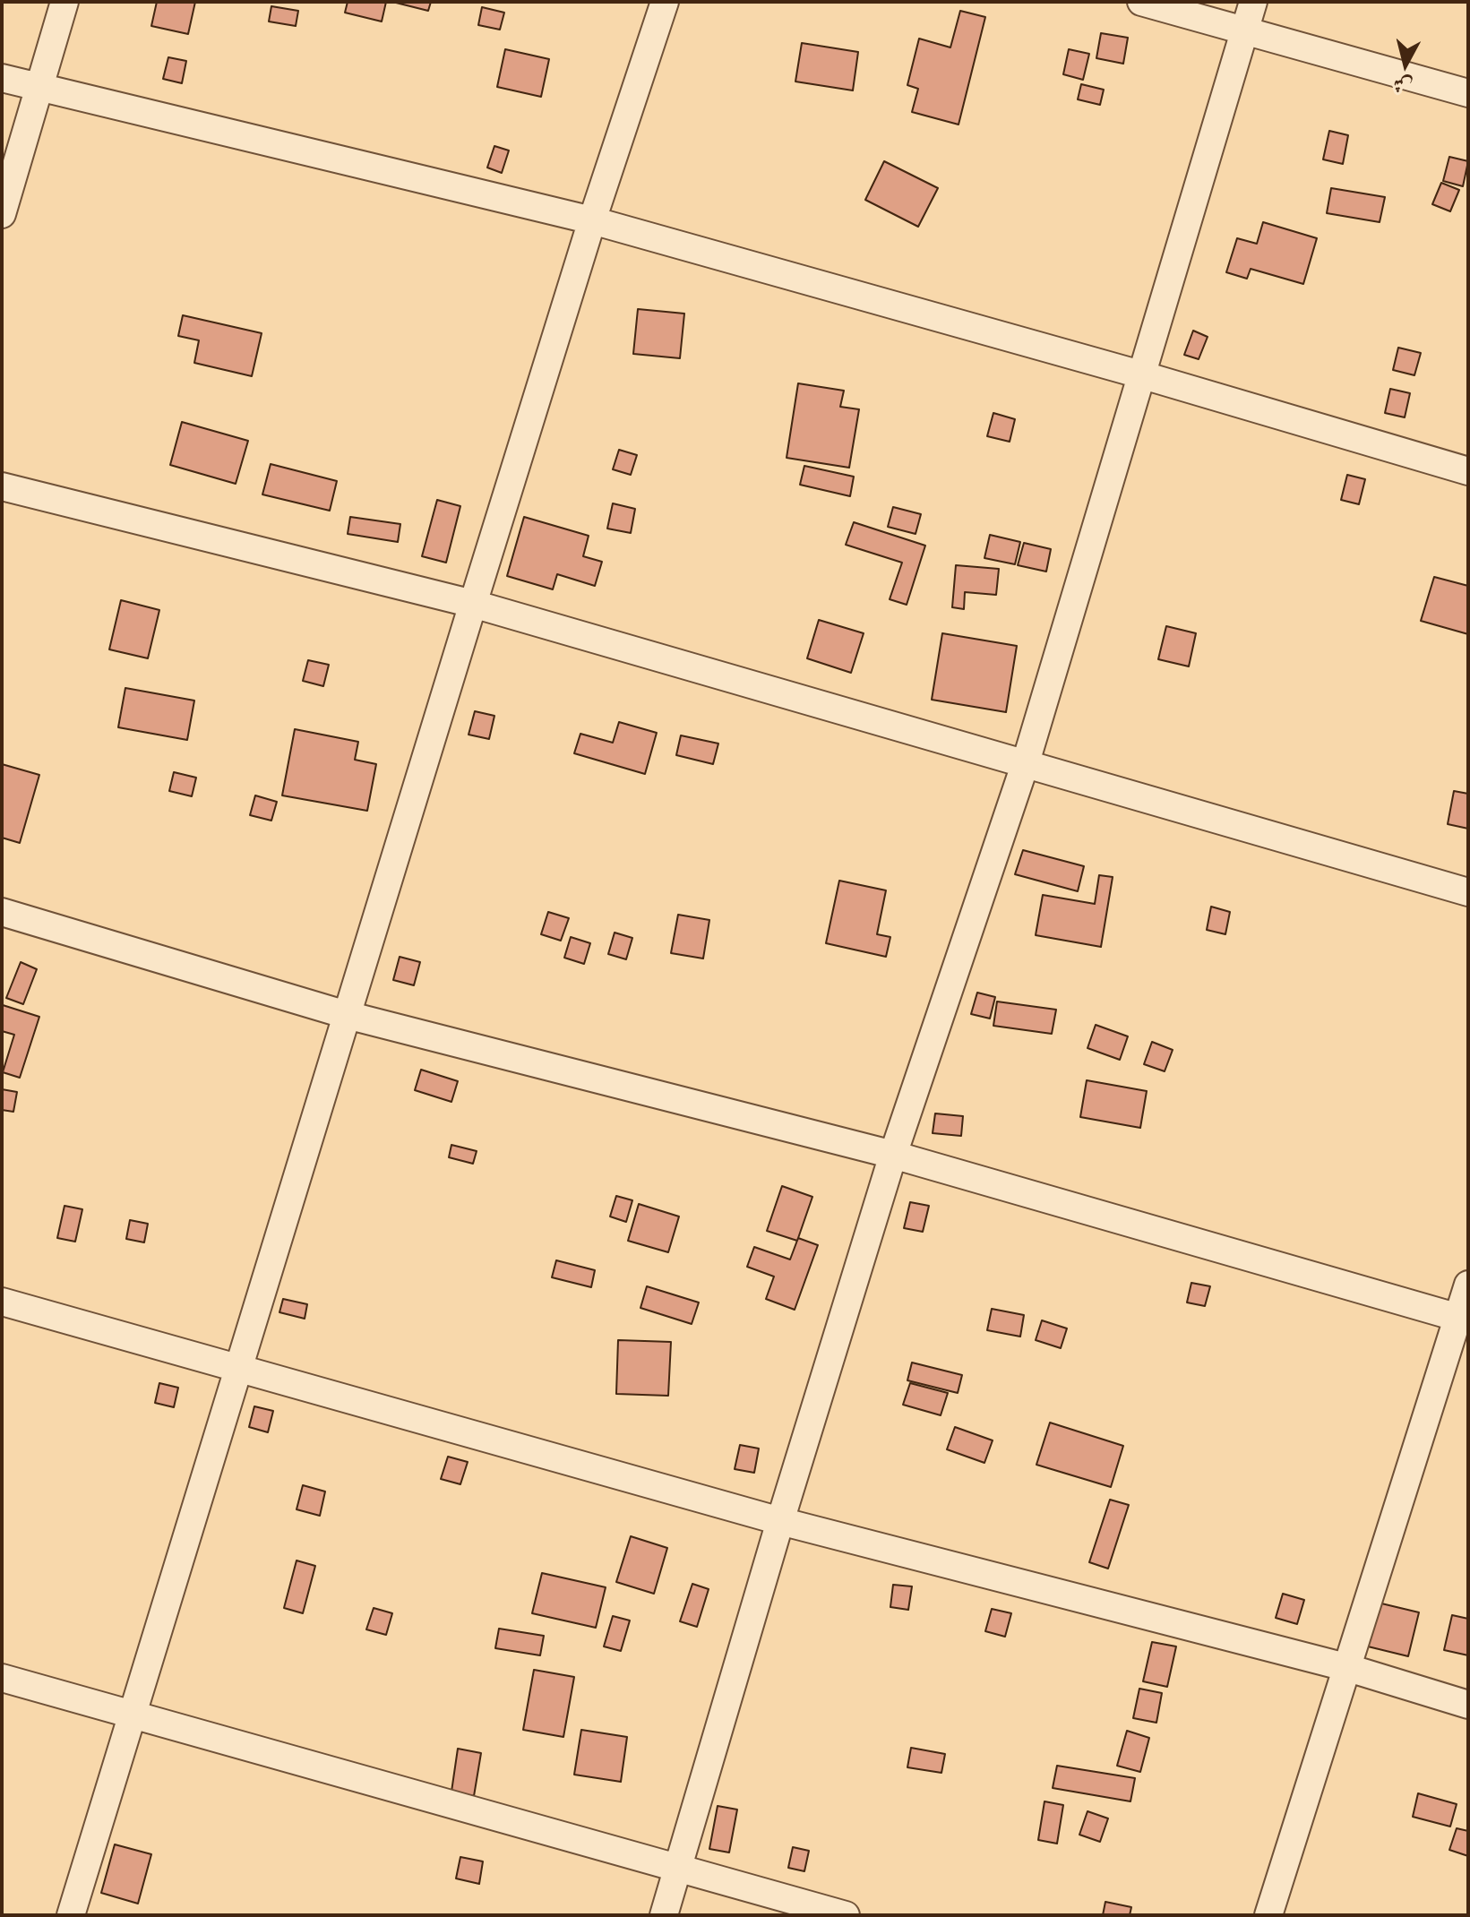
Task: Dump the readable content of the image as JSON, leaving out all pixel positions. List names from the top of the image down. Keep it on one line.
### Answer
{"north":"bottom"}
